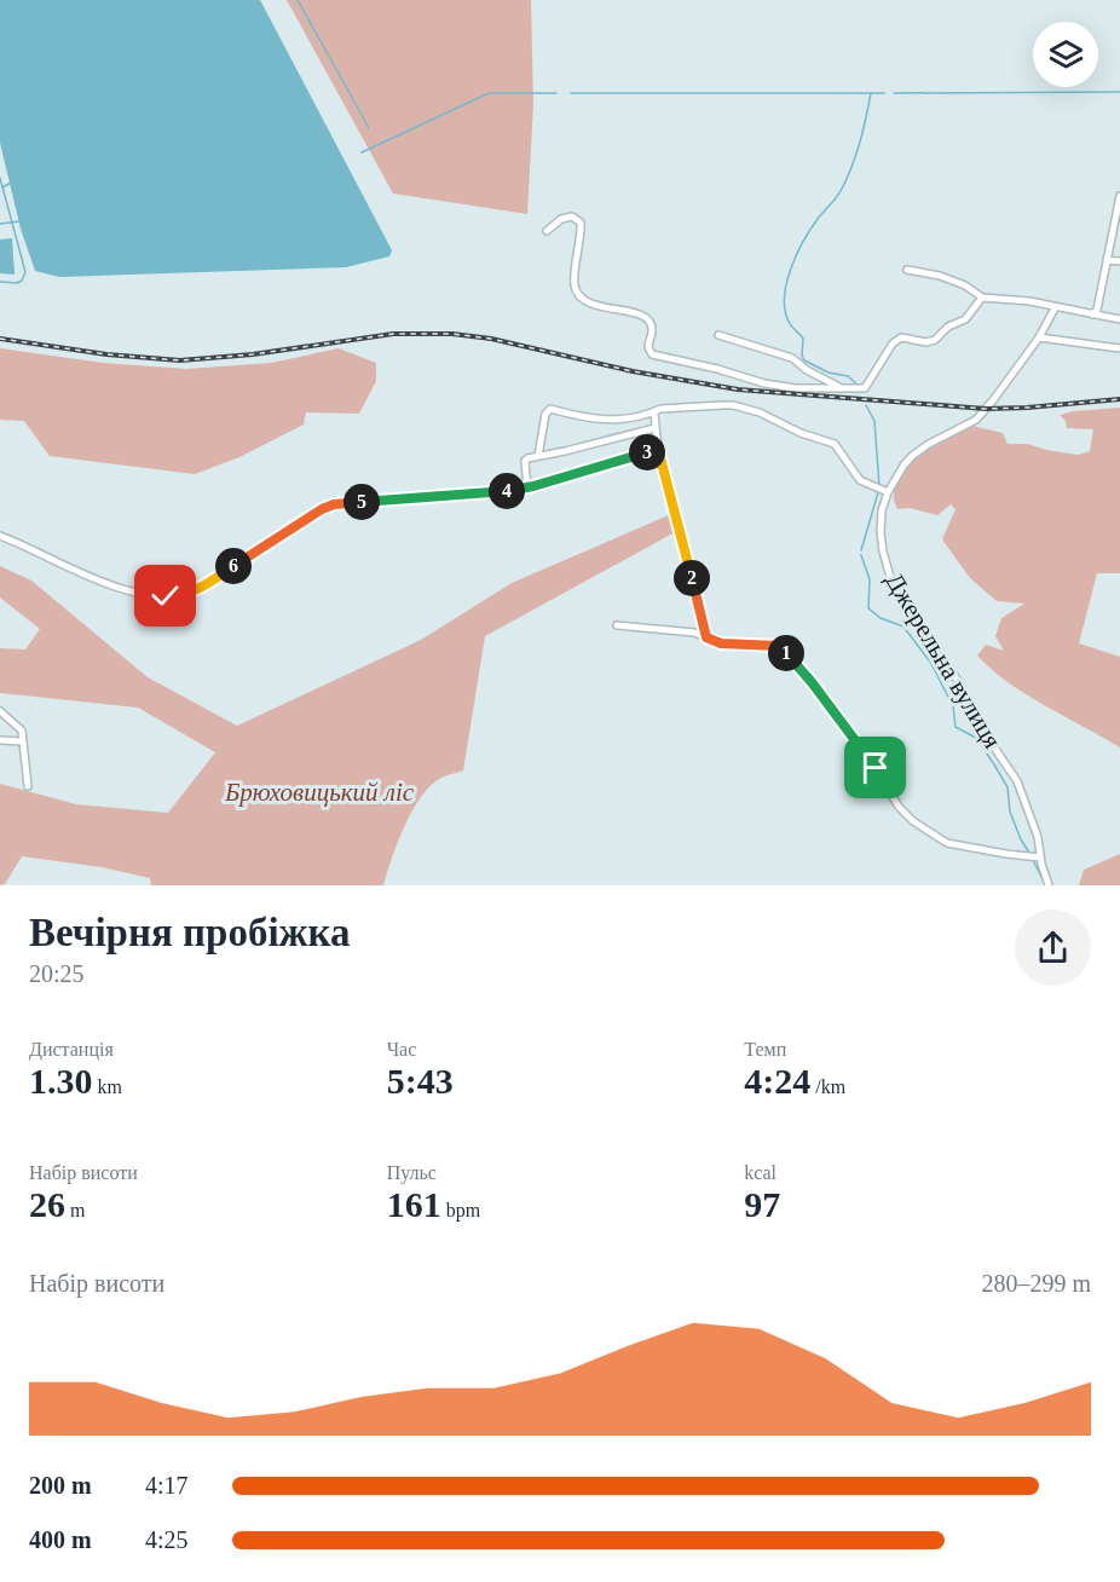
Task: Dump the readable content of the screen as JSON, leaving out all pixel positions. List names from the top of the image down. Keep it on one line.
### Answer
{"streets":{"street":["Джерельна вулиця"]},"parks":["Брюховицький ліс"],"page":{"pins":["3","4","5","6","2","1"],"heading":["Вечірня пробіжка","20:25"],"stats":[["Дистанція","1.30 km"],["Час","5:43"],["Темп","4:24 /km"],["Набір висоти","26 m"],["Пульс","161 bpm"],["kcal","97"]],"chart":["Набір висоти","280–299 m"],"list":[{"name":"200 m","note":"4:17"},{"name":"400 m","note":"4:25"}]}}
